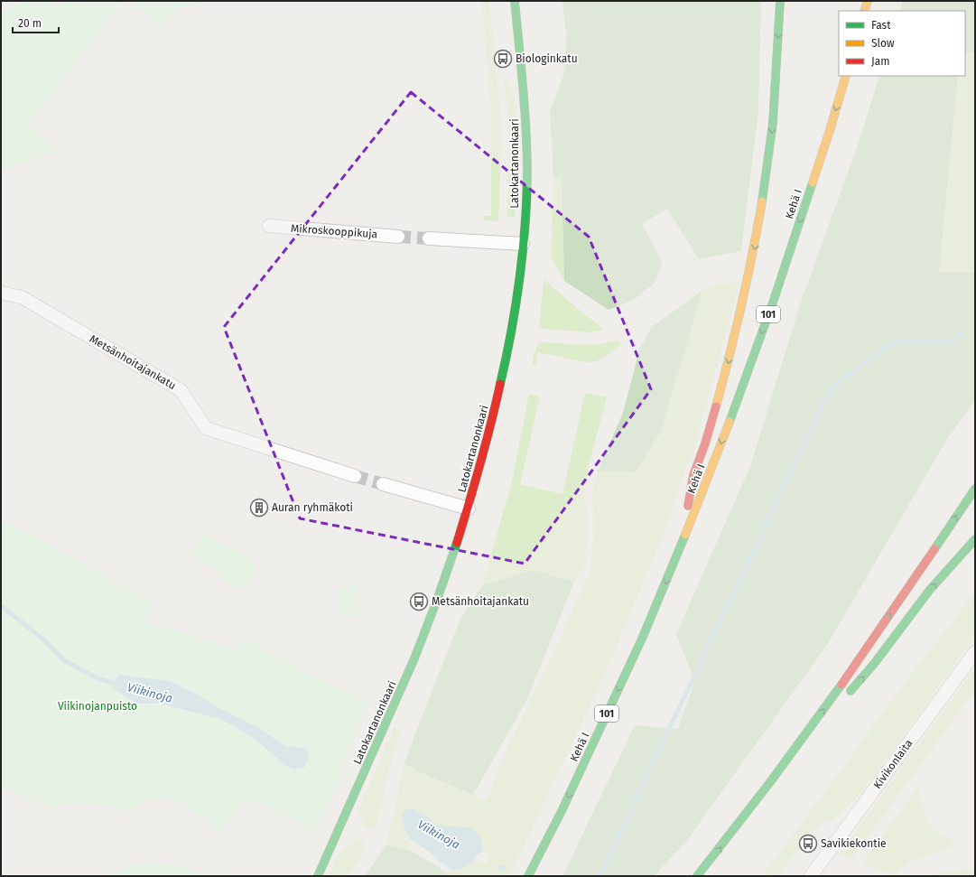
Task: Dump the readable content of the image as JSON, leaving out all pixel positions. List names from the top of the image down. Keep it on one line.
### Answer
{"streets":{"main road":["Latokartanonkaari","Kehä I","101"],"street":["Mikroskooppikuja","Metsänhoitajankatu","Kivikonlaita"]},"water":["Viikinoja"],"parks":["Viikinojanpuisto"],"places":{"bus stop":["Biologinkatu","Metsänhoitajankatu","Savikiekontie"],"building":["Auran ryhmäkoti"]},"legend":["Fast","Slow","Jam"],"scale_bar":"20 m"}
